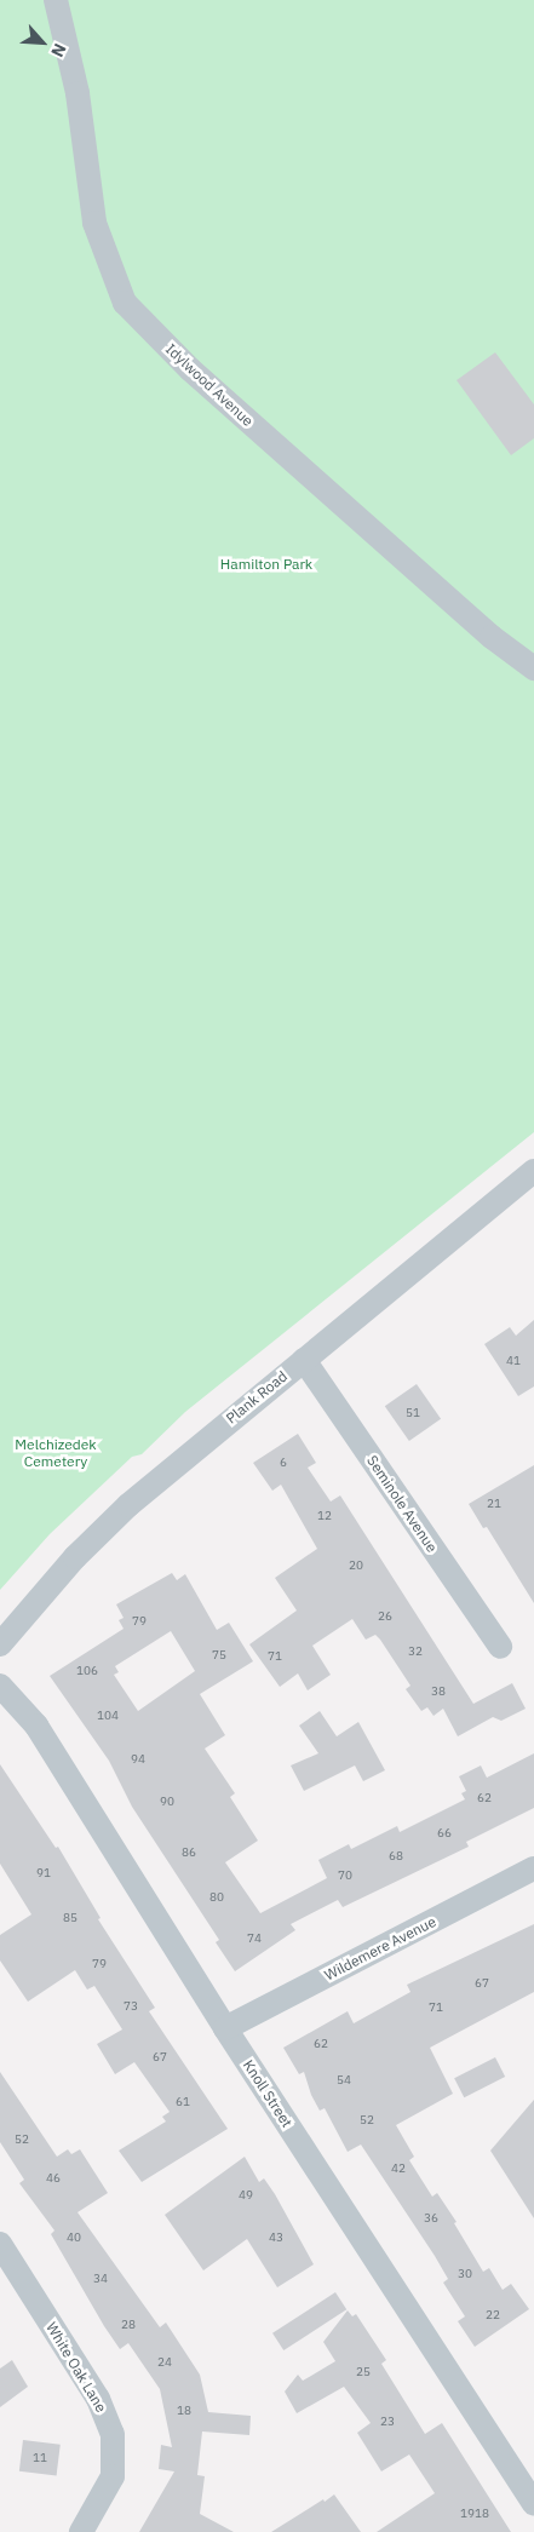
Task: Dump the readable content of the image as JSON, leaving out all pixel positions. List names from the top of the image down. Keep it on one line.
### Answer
{"streets":{"street":["Idylwood Avenue","Plank Road","Seminole Avenue","Wildemere Avenue","Knoll Street","White Oak Lane"]},"crossings":[["Plank Road","Seminole Avenue"],["Wildemere Avenue","Knoll Street"]],"parks":["Hamilton Park","Melchizedek Cemetery"],"house_numbers":["41","51","6","21","12","20","26","79","32","75","71","106","38","104","94","62","90","66","86","68","91","70","80","85","74","79","67","73","71","62","67","54","61","52","52","42","46","49","36","40","43","30","34","22","28","24","25","18","23","11","1918"],"north":"bottom right"}
